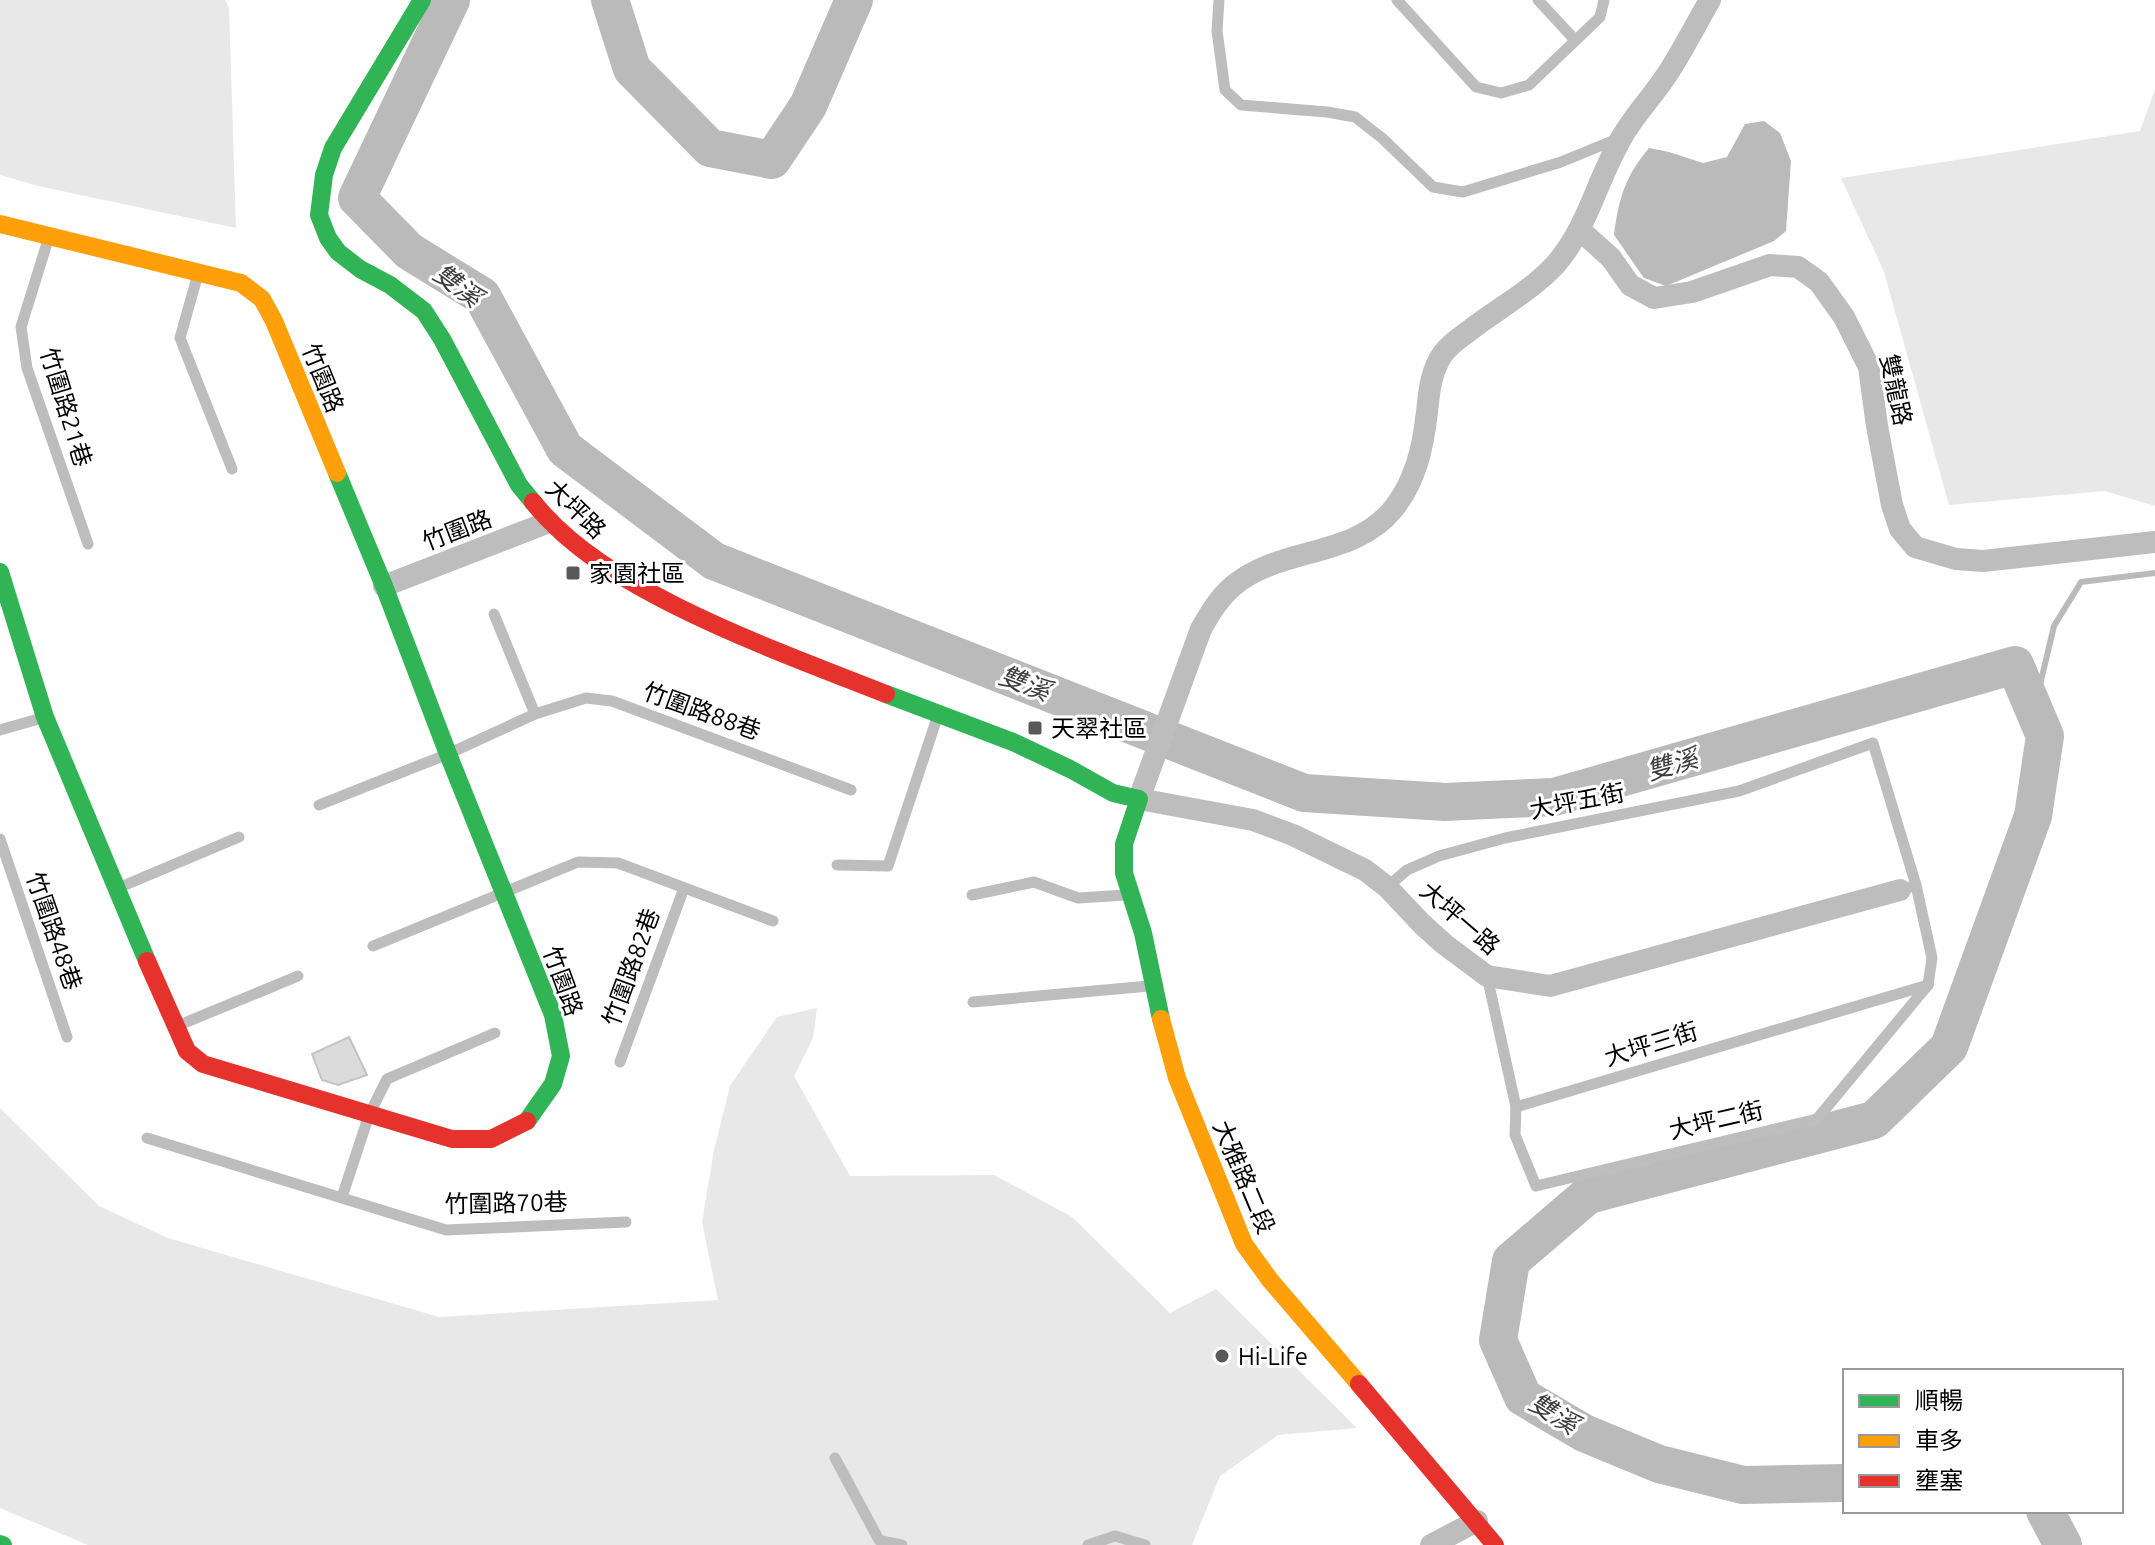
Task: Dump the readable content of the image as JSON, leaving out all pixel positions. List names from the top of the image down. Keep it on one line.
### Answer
{"streets":{"street":["竹園路","雙龍路","大坪路","竹圍路","大坪一路","大雅路二段"],"lane":["竹圍路21巷","竹圍路88巷","大坪五街","竹圍路48巷","竹圍路82巷","大坪三街","大坪二街","竹圍路70巷"]},"crossings":[["竹園路","竹圍路21巷"],["竹園路","竹圍路"],["竹園路","竹圍路88巷"],["竹園路","竹圍路82巷"],["大坪路","竹圍路"],["大坪路","大坪一路"],["大坪路","大雅路二段"],["大坪五街","大坪一路"],["大坪一路","大雅路二段"],["大坪三街","大坪二街"]],"water":["雙溪"],"places":{"transit":["家園社區","天翠社區"],"other":["Hi-Life"]},"legend":["順暢","車多","壅塞"]}
